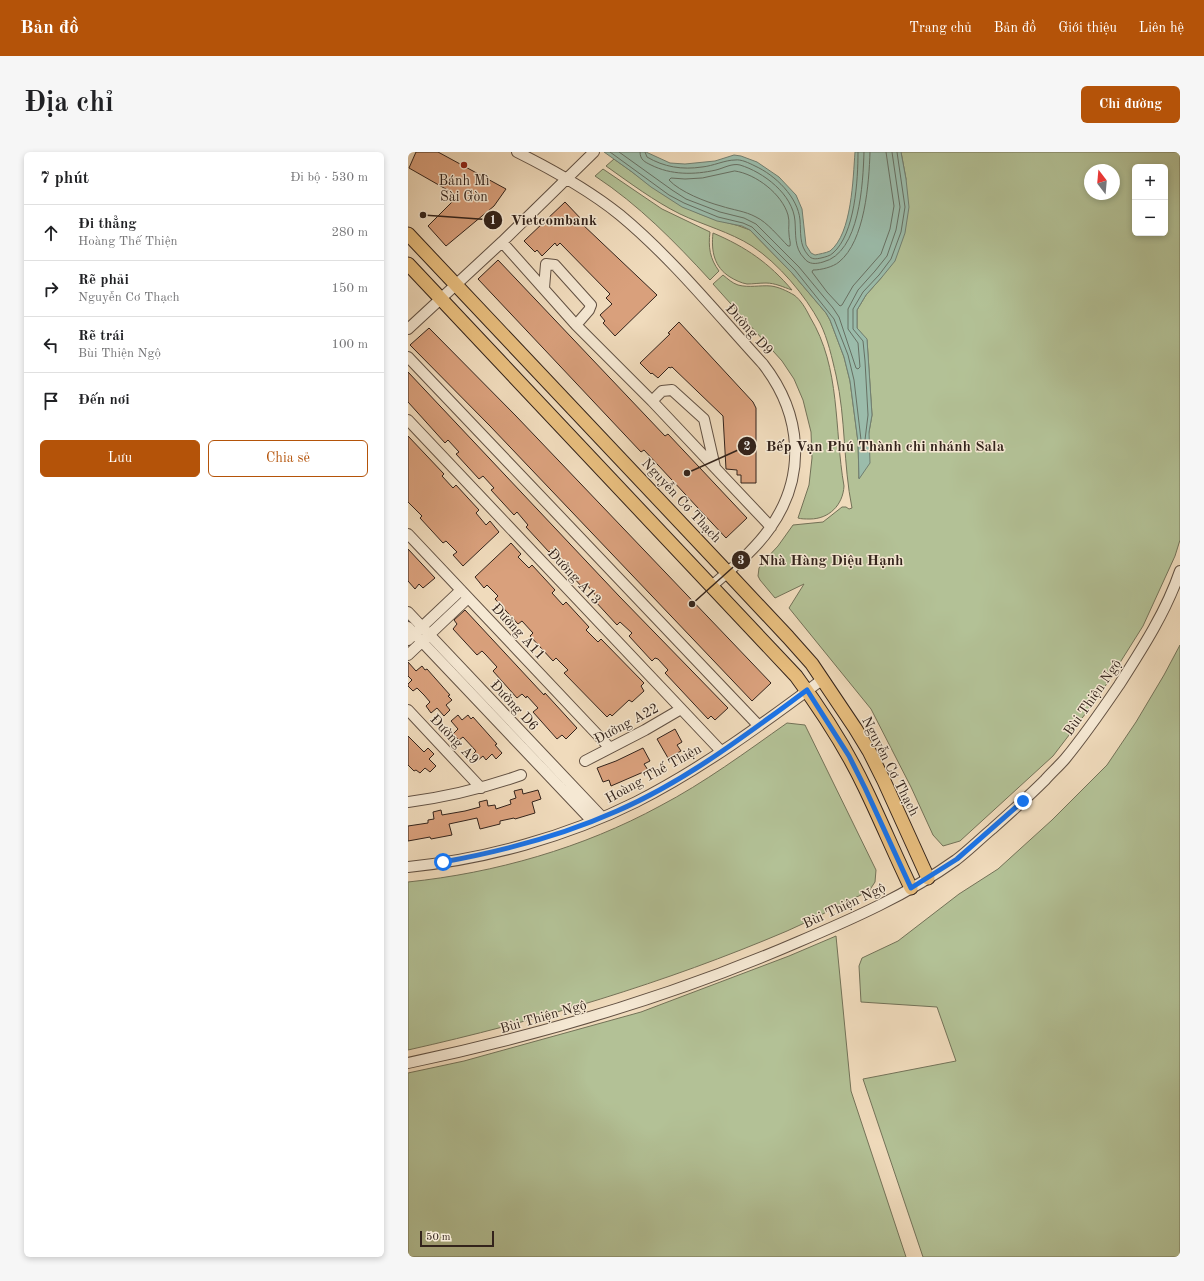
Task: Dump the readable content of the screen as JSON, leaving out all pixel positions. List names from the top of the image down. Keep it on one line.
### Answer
{"streets":{"main road":["Nguyễn Cơ Thạch"],"street":["Đường D9","Đường A13","Đường A11","Bùi Thiện Ngộ","Đường D6","Đường A22","Đường A9","Hoàng Thế Thiện"]},"crossings":[["Đường D9","Nguyễn Cơ Thạch"],["Nguyễn Cơ Thạch","Bùi Thiện Ngộ"],["Nguyễn Cơ Thạch","Hoàng Thế Thiện"],["Đường A13","Đường A22"],["Đường A13","Hoàng Thế Thiện"],["Đường A11","Đường A22"],["Đường D6","Hoàng Thế Thiện"]],"places":["Bánh Mì Sài Gòn","Vietcombank","Bếp Vạn Phú Thành chi nhánh Sala","Nhà Hàng Diệu Hạnh"],"scale_bar":"50 m","north":"top","page":{"header":"Bản đồ","nav":["Trang chủ","Bản đồ","Giới thiệu","Liên hệ"],"buttons":["Chỉ đường",["Lưu","Chia sẻ"]],"title":"Địa chỉ","heading":["7 phút","Đi bộ · 530 m"],"map_buttons":["+","−"],"list":[["Đi thẳng","Hoàng Thế Thiện","280 m"],["Rẽ phải","Nguyễn Cơ Thạch","150 m"],["Rẽ trái","Bùi Thiện Ngộ","100 m"],"Đến nơi"],"scale":"50 m"}}
